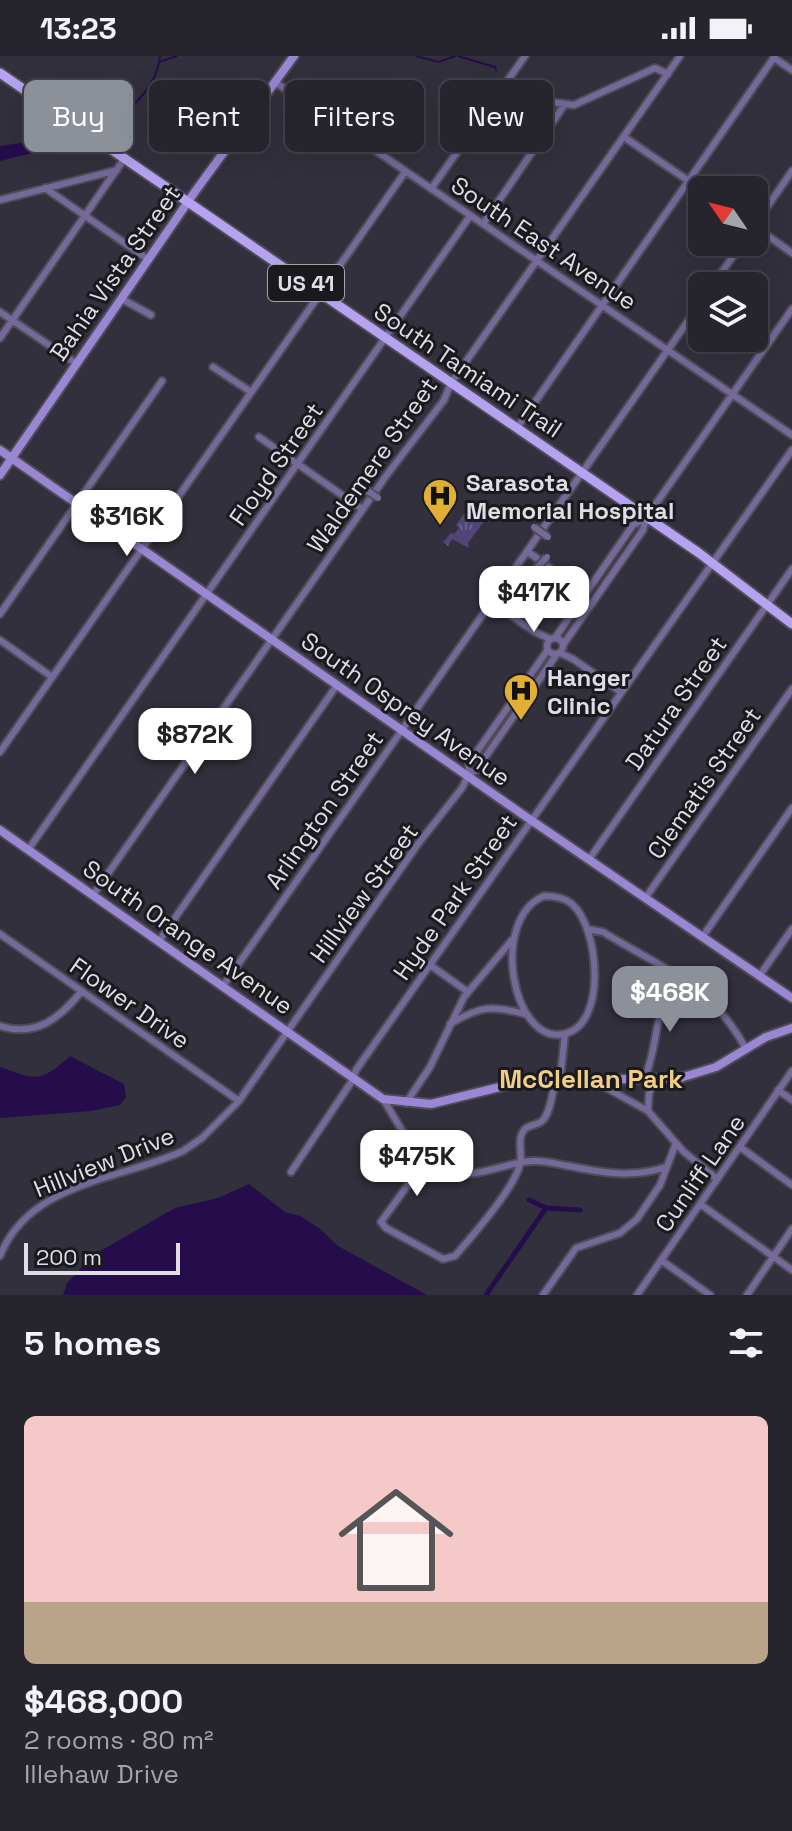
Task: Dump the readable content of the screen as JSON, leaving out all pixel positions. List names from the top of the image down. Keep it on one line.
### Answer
{"streets":{"main road":["US 41","South Tamiami Trail"],"street":["South East Avenue","Bahia Vista Street","Floyd Street","Waldemere Street","Datura Street","South Osprey Avenue","Clematis Street","Arlington Street","Hillview Street","Hyde Park Street","South Orange Avenue","Flower Drive","Hillview Drive","Cunliff Lane"]},"crossings":[["South East Avenue","Bahia Vista Street"],["South East Avenue","Floyd Street"],["South East Avenue","Waldemere Street"],["South East Avenue","Arlington Street"],["South East Avenue","Hillview Street"],["Bahia Vista Street","South Tamiami Trail"],["Bahia Vista Street","South Osprey Avenue"],["South Tamiami Trail","Floyd Street"],["South Tamiami Trail","Waldemere Street"],["South Tamiami Trail","Datura Street"],["South Tamiami Trail","Arlington Street"],["South Tamiami Trail","Hillview Street"],["South Tamiami Trail","Hyde Park Street"],["Floyd Street","South Osprey Avenue"],["Floyd Street","South Orange Avenue"],["Waldemere Street","South Osprey Avenue"],["Waldemere Street","South Orange Avenue"],["Datura Street","South Osprey Avenue"],["South Osprey Avenue","Clematis Street"],["South Osprey Avenue","Arlington Street"],["South Osprey Avenue","Hillview Street"],["South Osprey Avenue","Hyde Park Street"],["Arlington Street","South Orange Avenue"],["Hillview Street","South Orange Avenue"],["Hillview Street","Hillview Drive"],["Hyde Park Street","South Orange Avenue"],["South Orange Avenue","Hillview Drive"],["Flower Drive","Hillview Drive"]],"districts":["McClellan Park"],"places":{"hospital":["Sarasota Memorial Hospital","Hanger Clinic"]},"scale_bar":"200 m","north":"top left","page":{"status":"13:23","chip":["Buy","Rent","Filters","New"],"price":["$316K","$417K","$872K","$468K","$475K"],"scale":"200 m","heading":"5 homes","list":[{"name":"$468,000","note":"2 rooms · 80 m² · Illehaw Drive"}]}}
